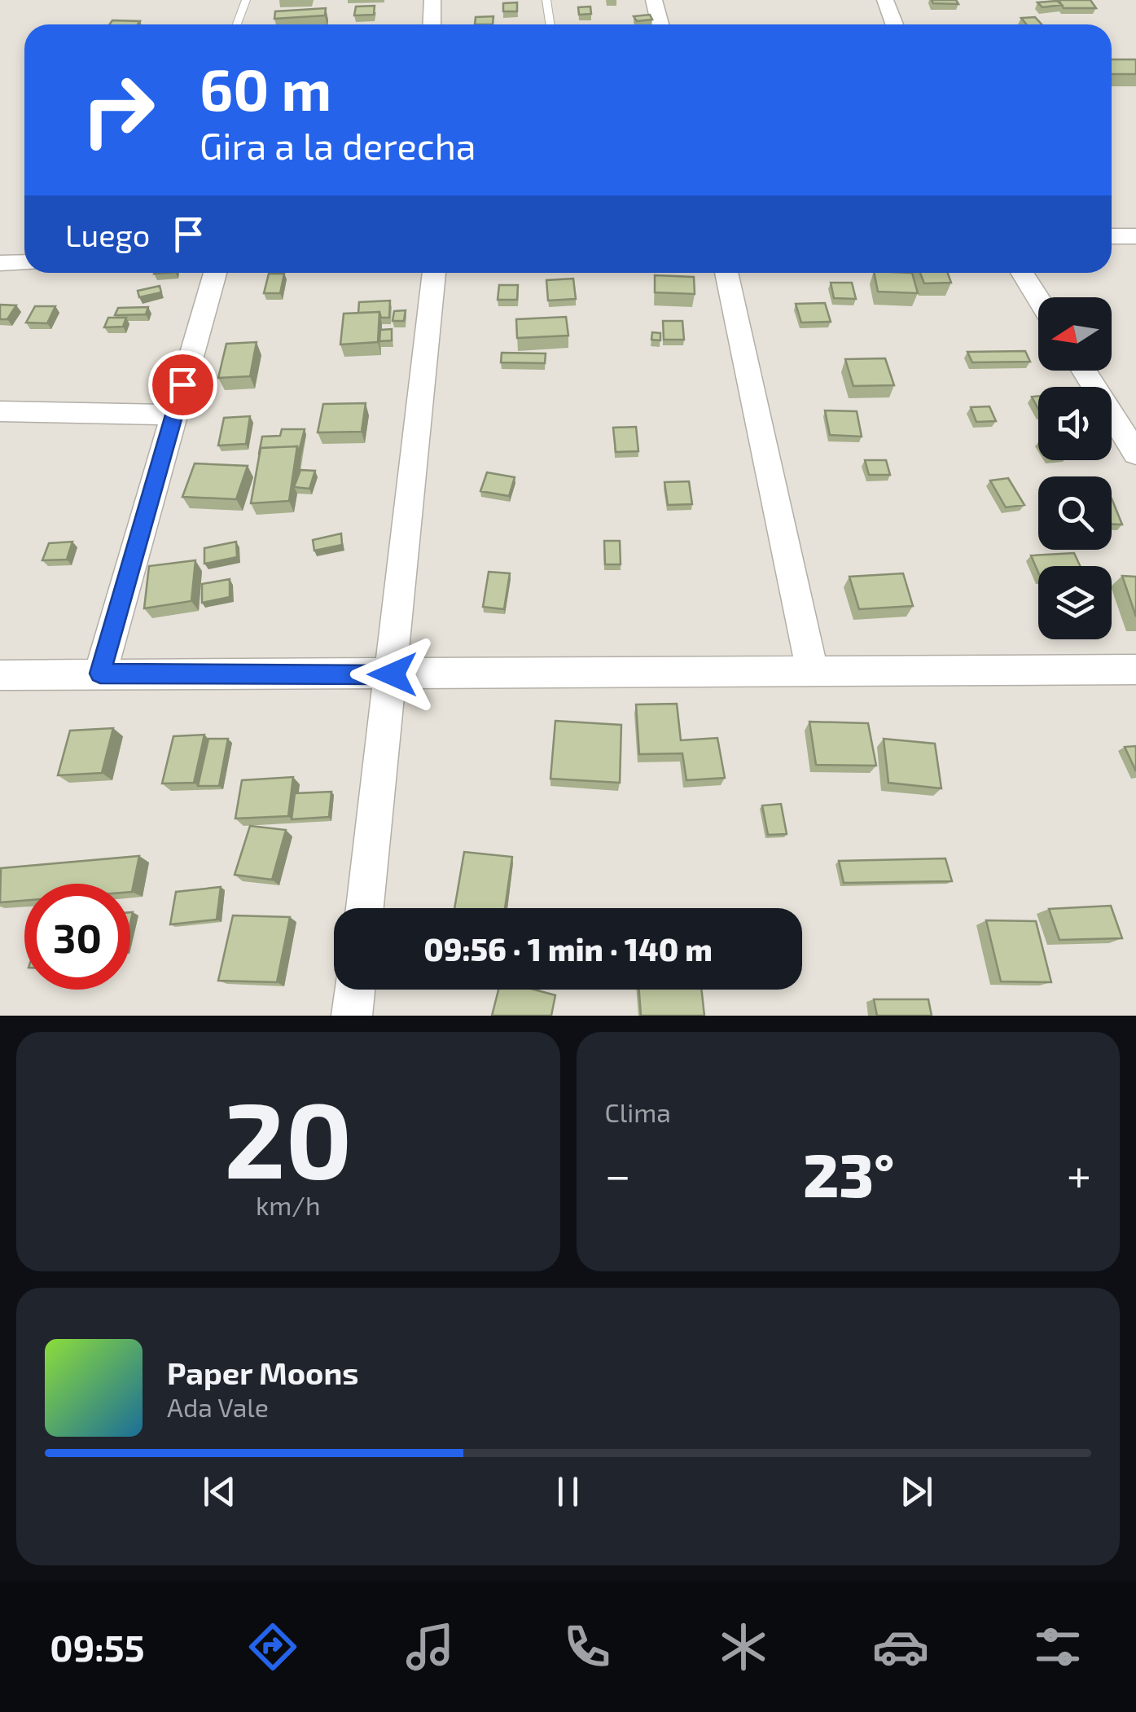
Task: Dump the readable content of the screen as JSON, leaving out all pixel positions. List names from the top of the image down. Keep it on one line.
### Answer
{"north":"left","page":{"turn":["60 m","Gira a la derecha"],"then":"Luego","limit":"30","trip":"09:56 · 1 min · 140 m","tile":[["20","km/h"],"Clima"],"heat":["−","23°","+"],"song":["Paper Moons","Ada Vale"],"tabs":"09:55"}}
